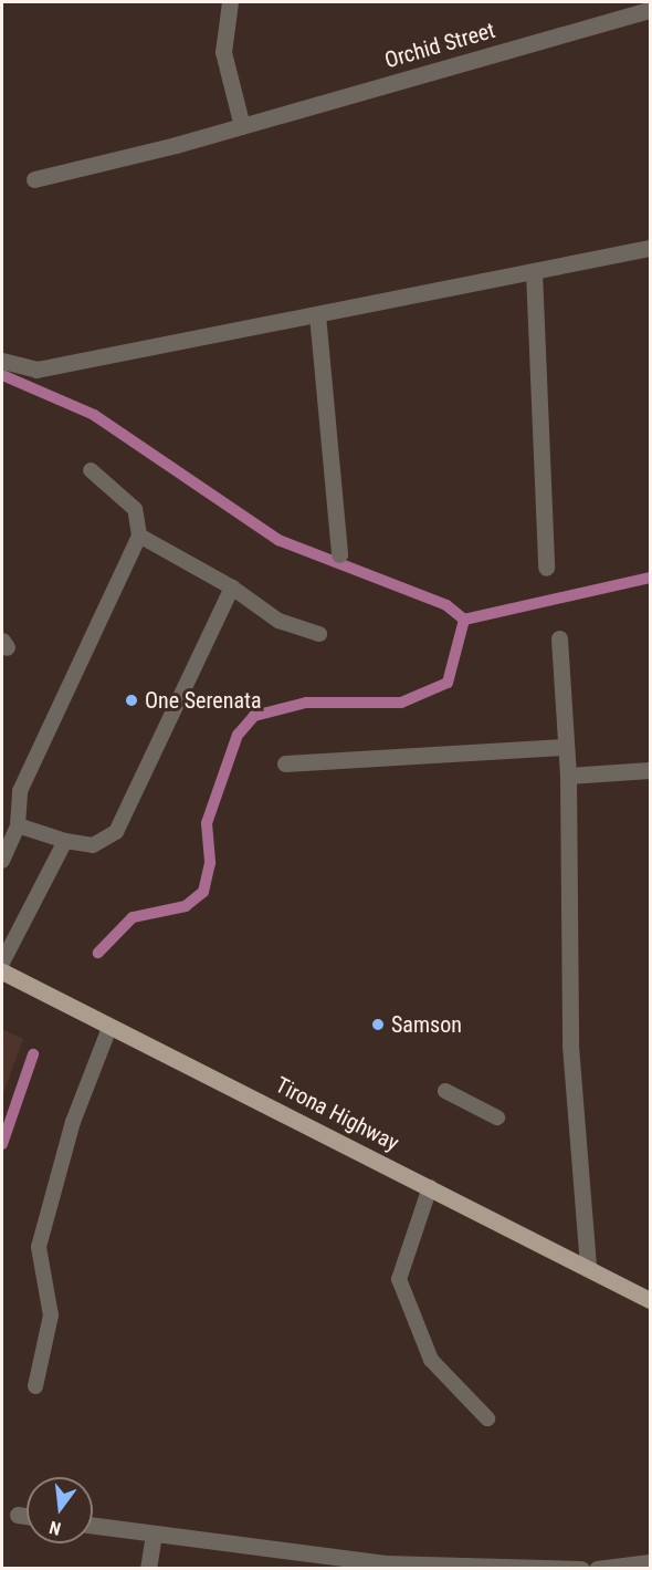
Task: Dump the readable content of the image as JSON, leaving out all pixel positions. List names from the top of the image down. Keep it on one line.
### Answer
{"streets":{"main road":["Tirona Highway"],"street":["Orchid Street"]},"places":["One Serenata","Samson"],"north":"bottom"}
